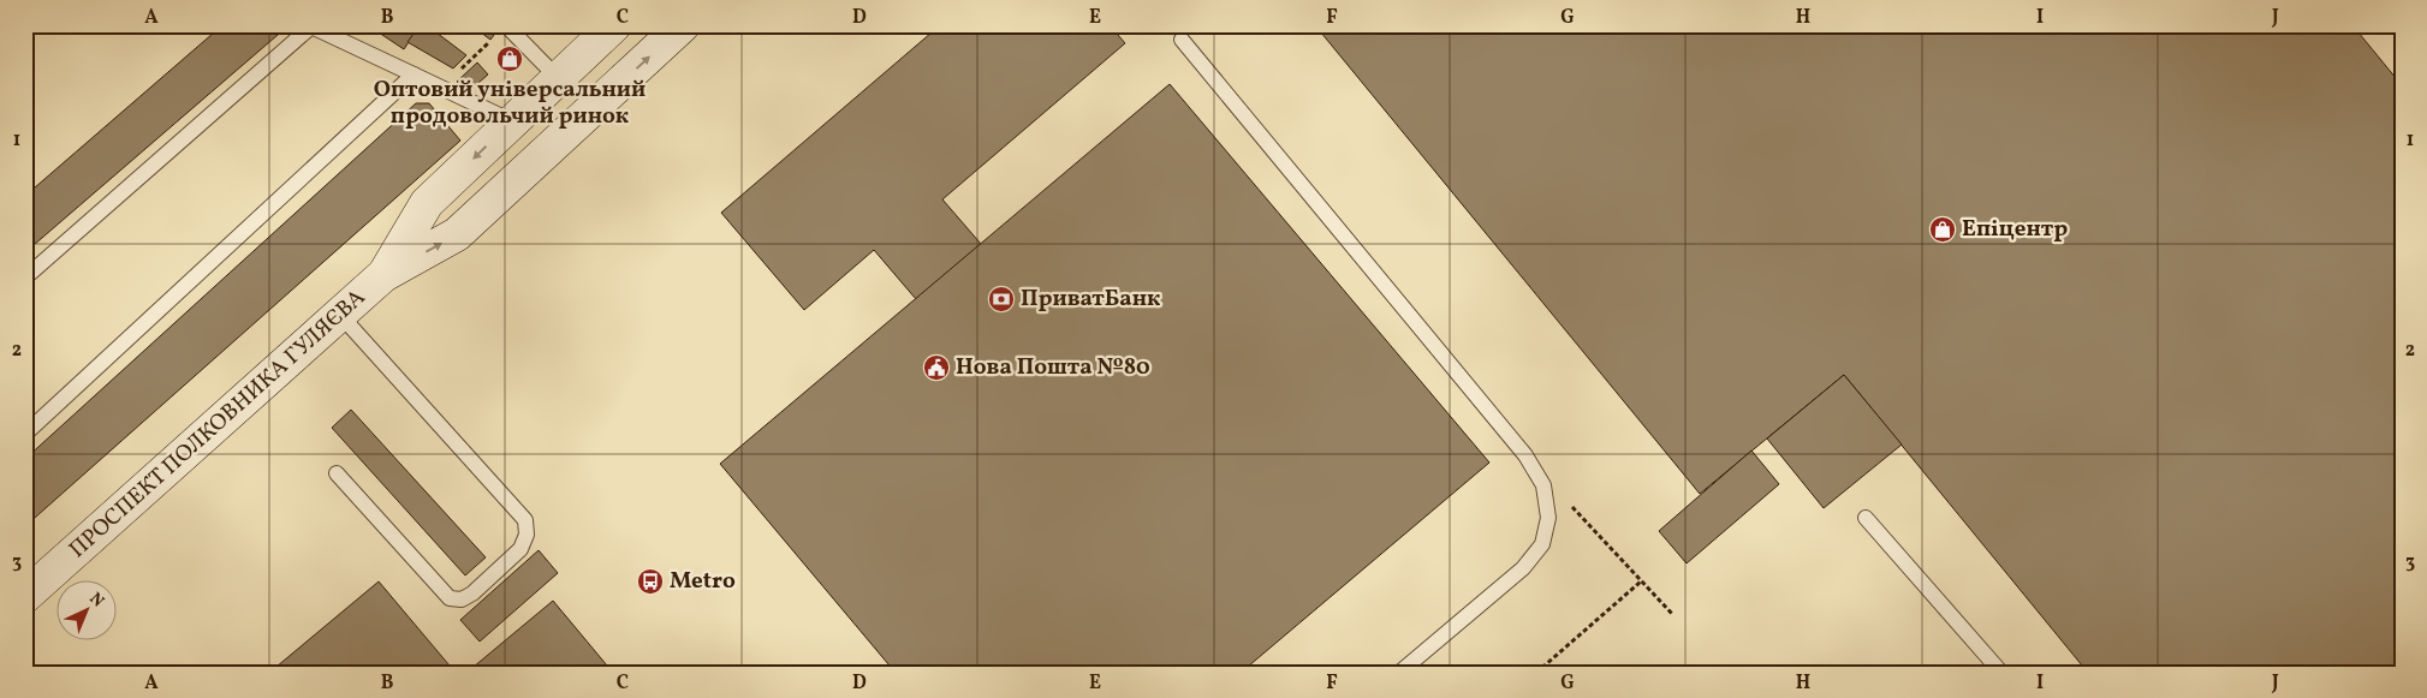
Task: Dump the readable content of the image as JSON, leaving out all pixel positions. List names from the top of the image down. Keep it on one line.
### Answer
{"streets":{"main road":["ПРОСПЕКТ ПОЛКОВНИКА ГУЛЯЄВА"]},"places":{"shop":["Оптовий універсальний продовольчий ринок","Епіцентр"],"bank":["ПриватБанк"],"public building":["Нова Пошта №80"],"bus stop":["Metro"]},"north":"top right","grid":{"columns":["A","B","C","D","E","F","G","H","I","J"],"rows":["1","2","3"]}}
